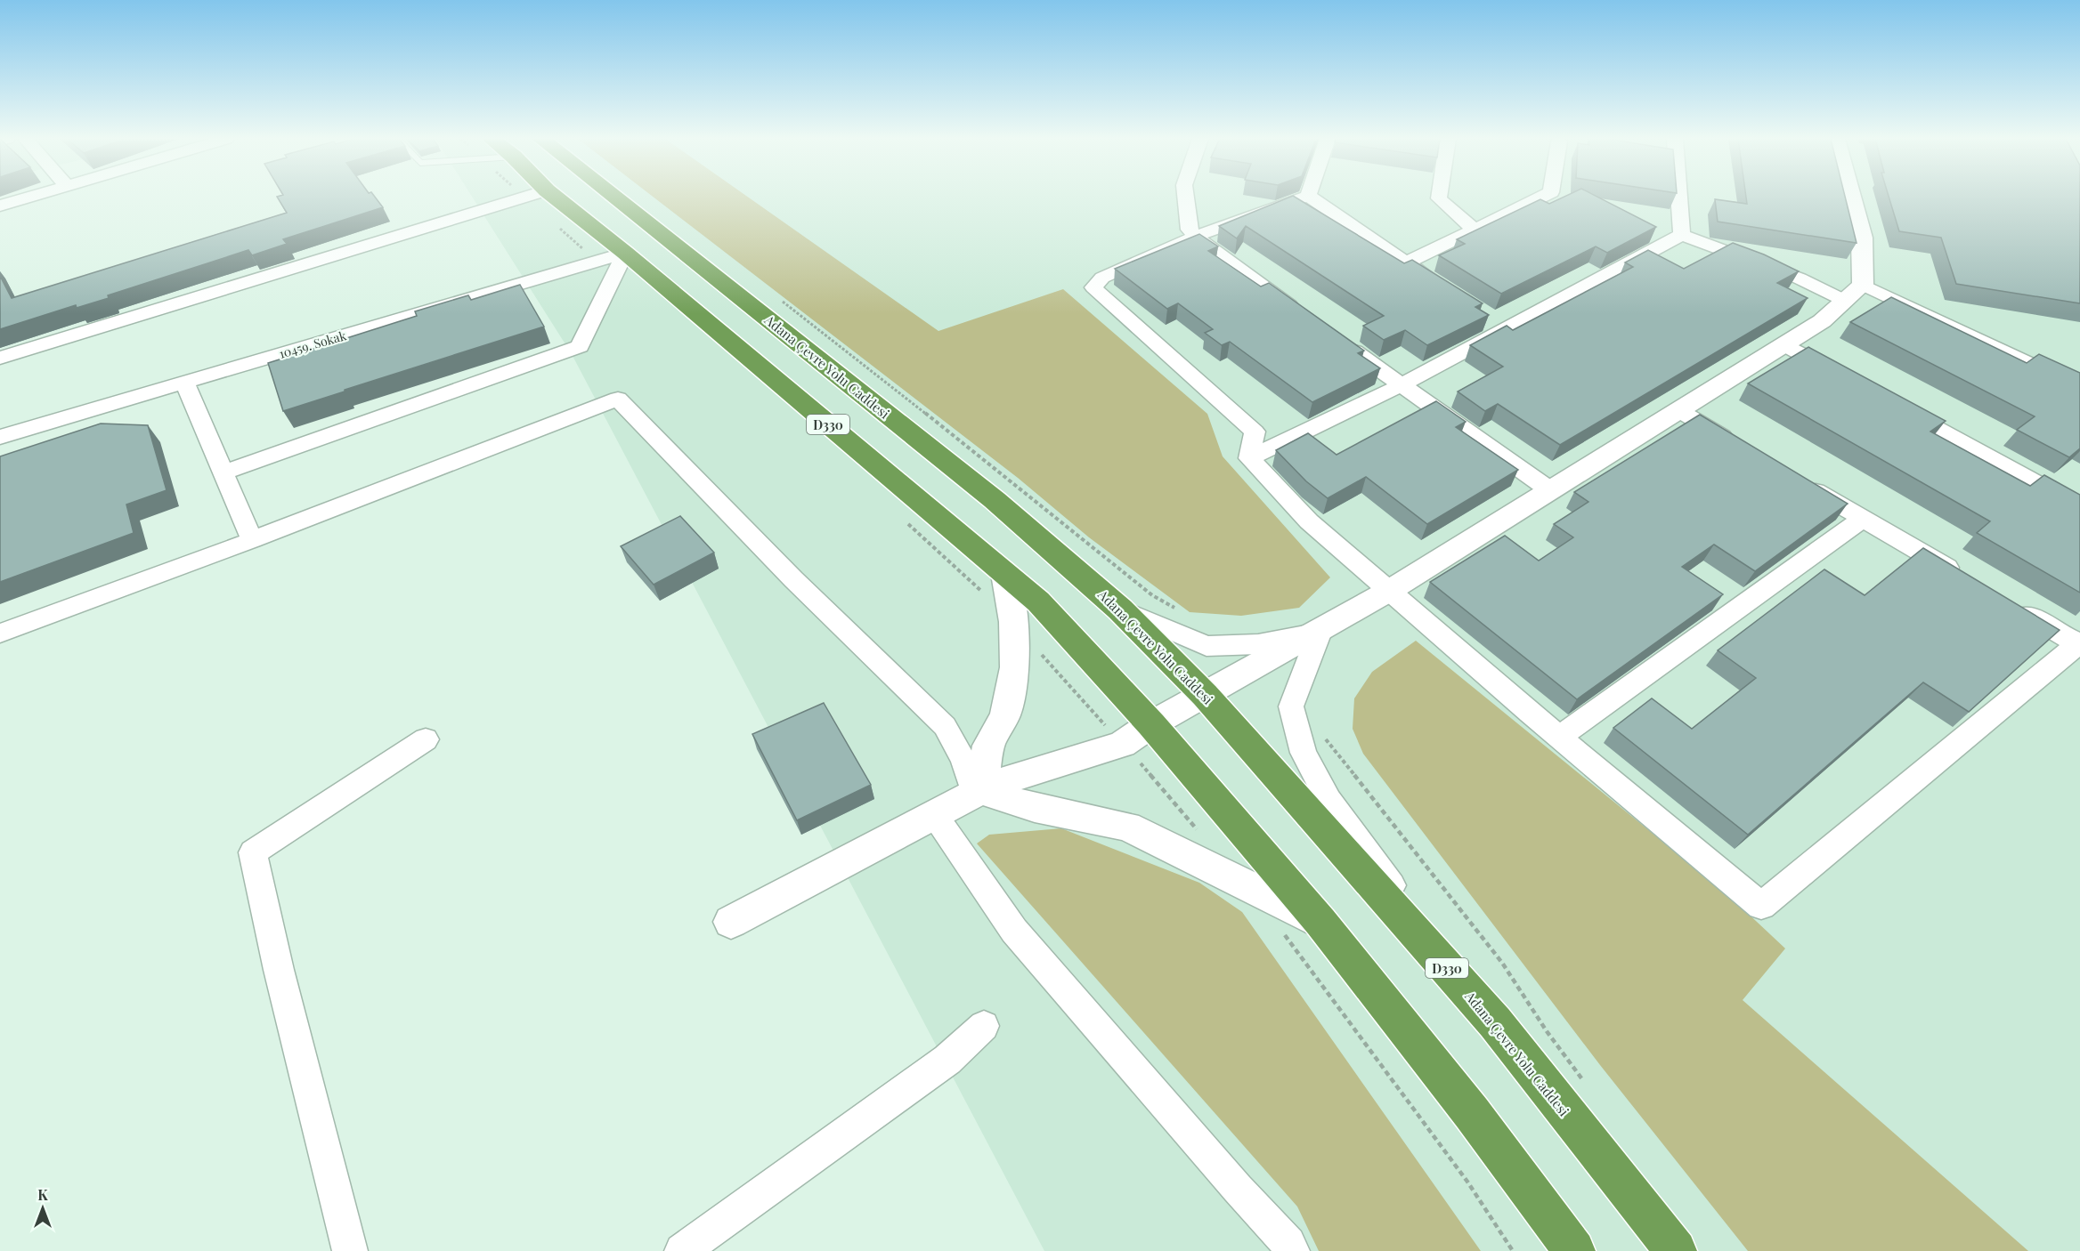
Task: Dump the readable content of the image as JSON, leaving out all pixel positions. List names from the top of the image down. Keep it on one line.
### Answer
{"streets":{"highway":["Adana Çevre Yolu Caddesi","D330"],"street":["10459. Sokak"]},"crossings":[["10459. Sokak","D330"]],"north":"top"}
